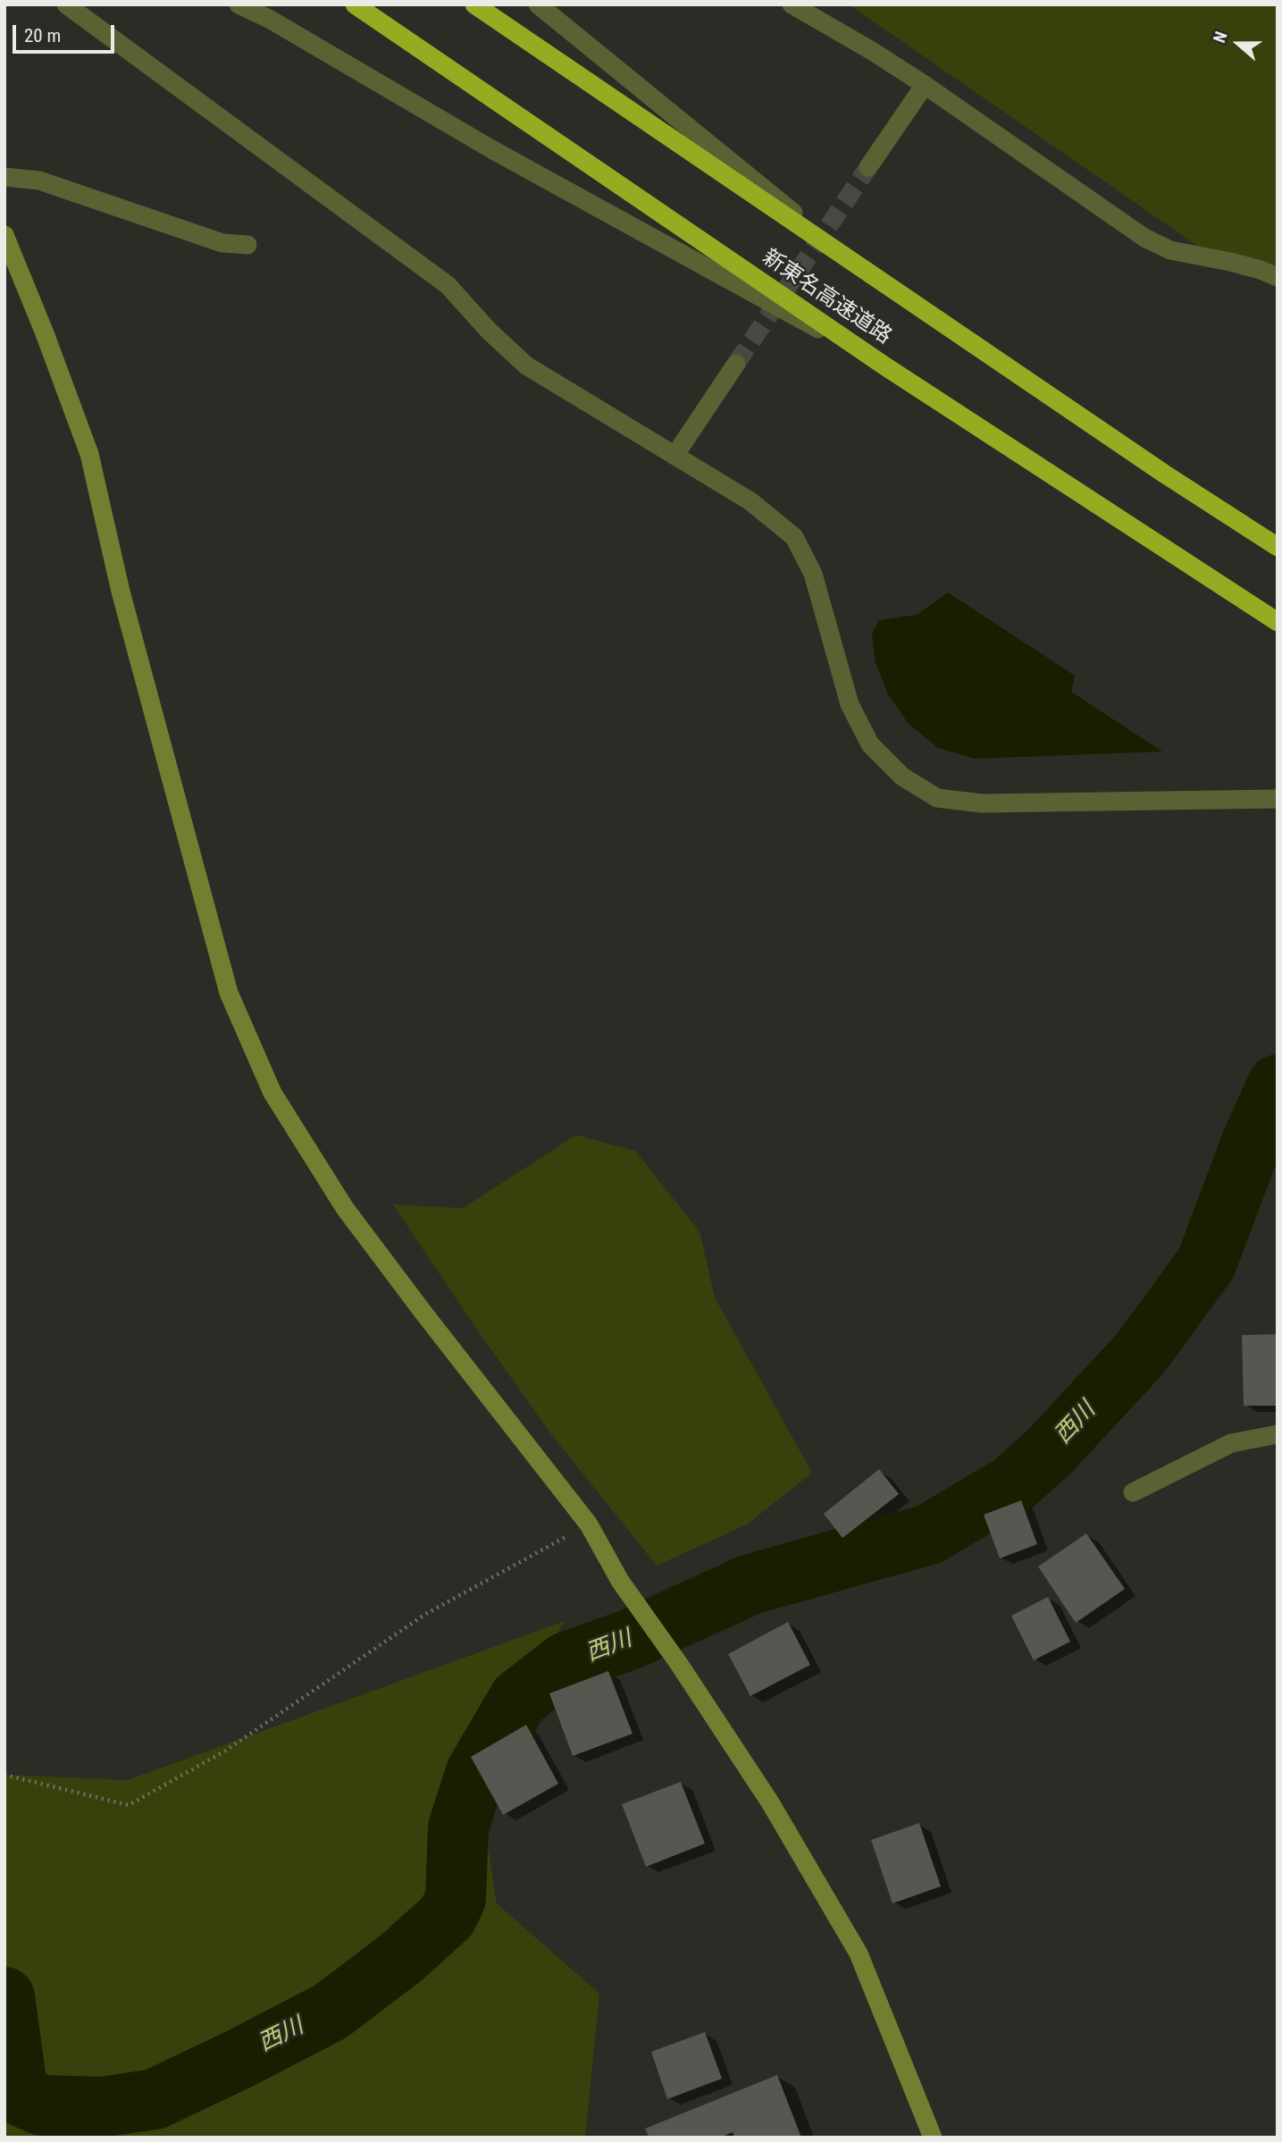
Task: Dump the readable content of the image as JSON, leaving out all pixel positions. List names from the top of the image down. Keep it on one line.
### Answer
{"streets":{"highway":["新東名高速道路"]},"water":["西川"],"scale_bar":"20 m","north":"left"}
